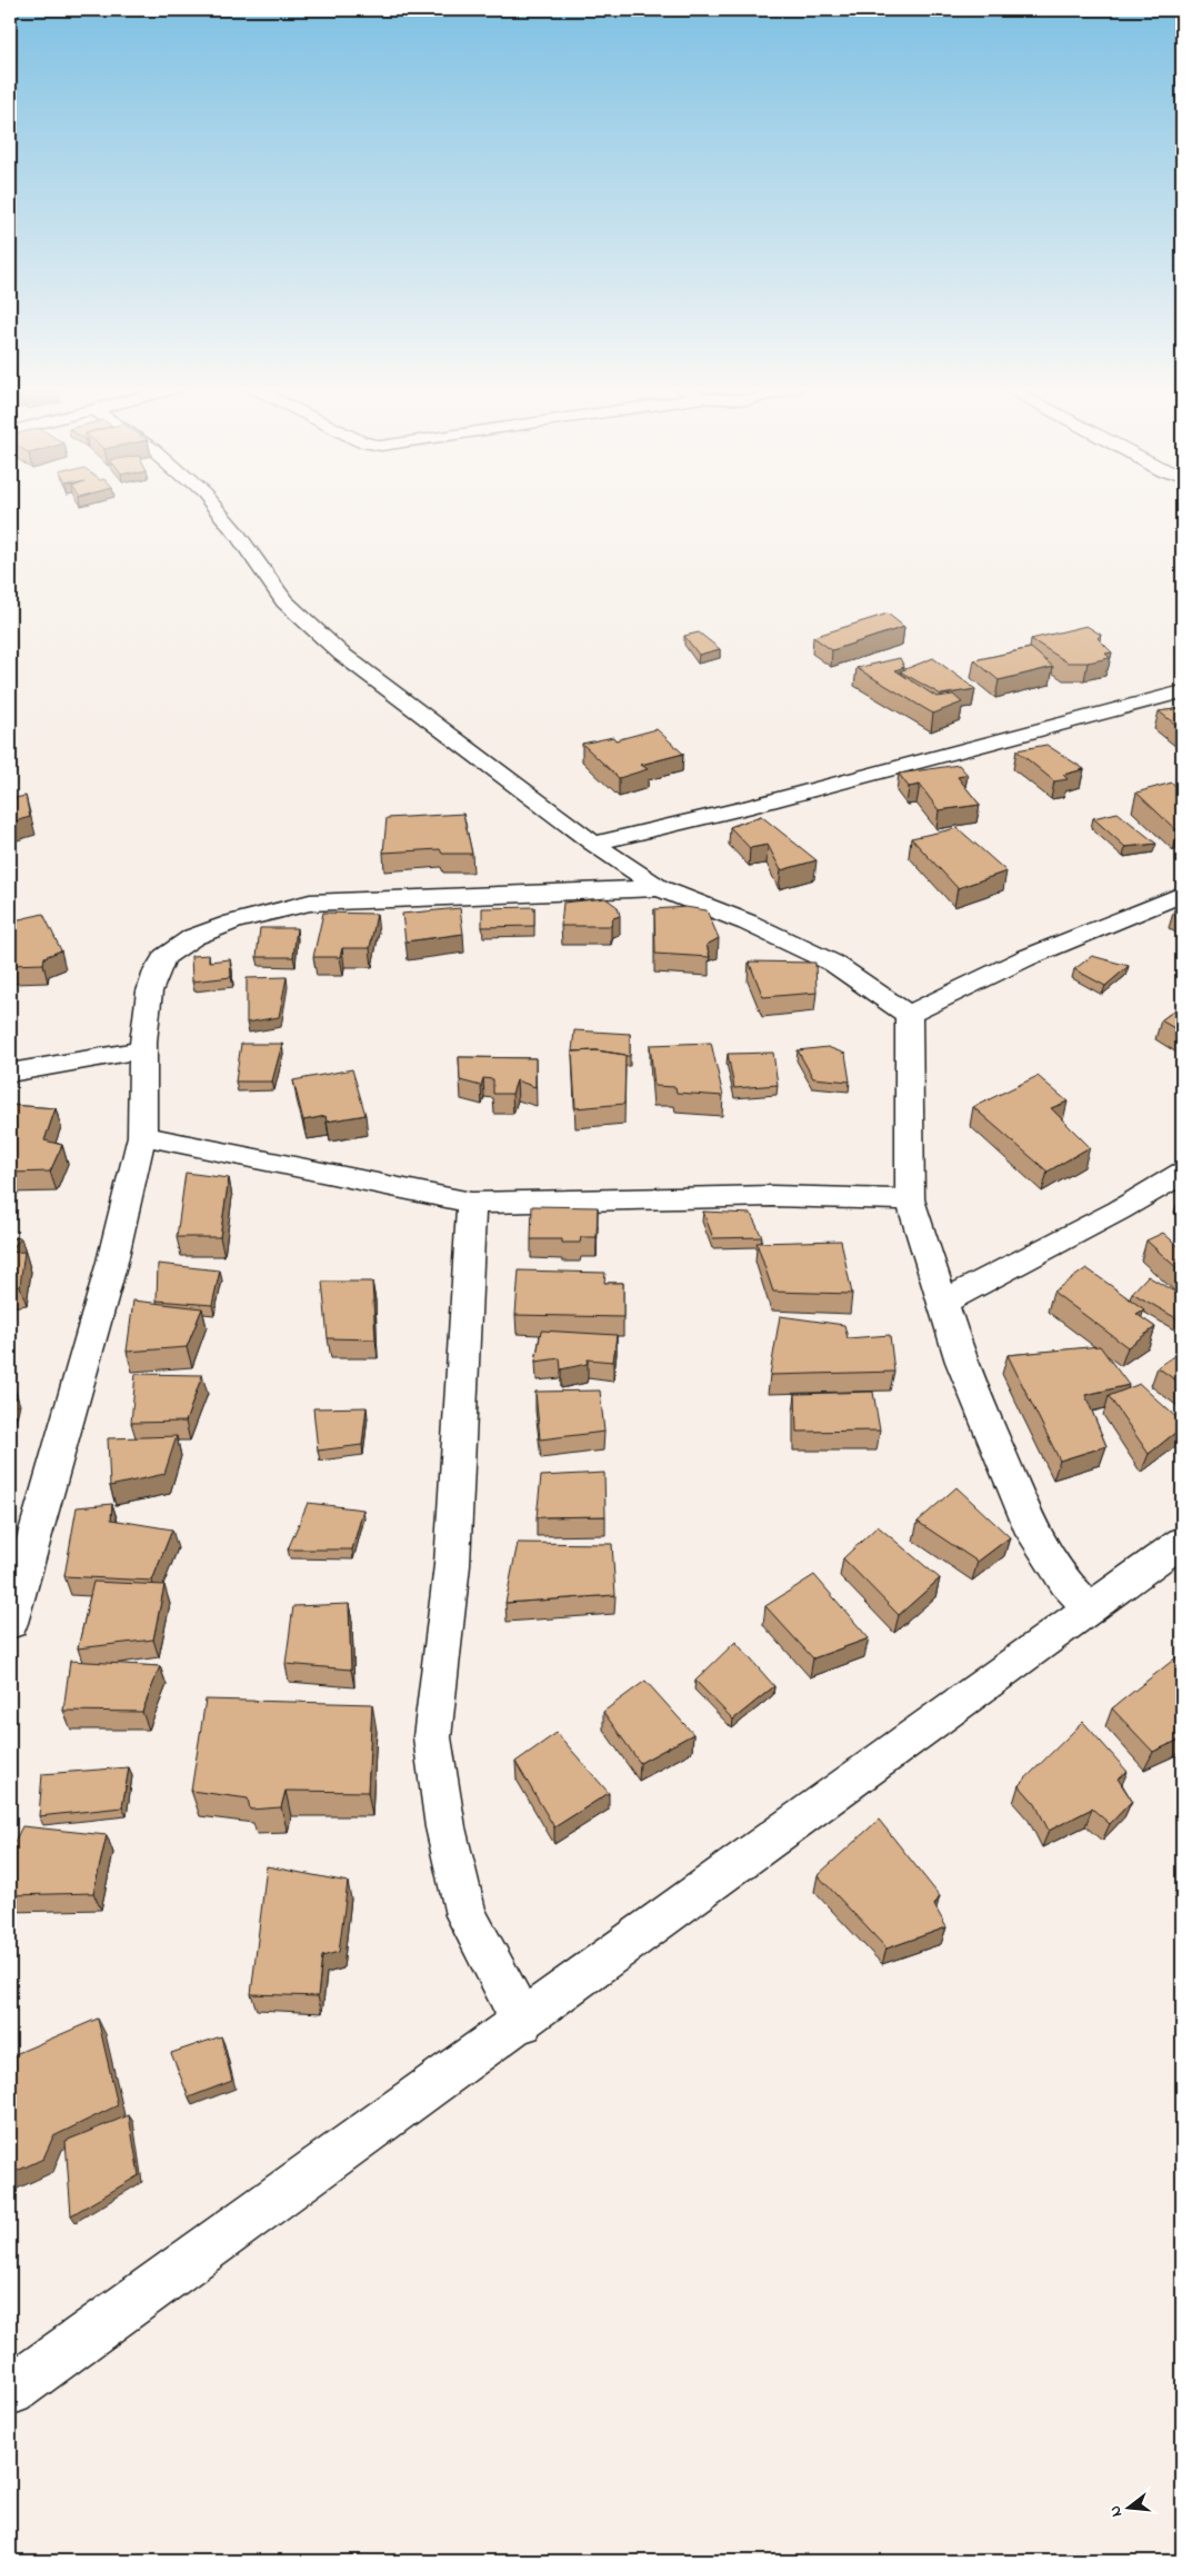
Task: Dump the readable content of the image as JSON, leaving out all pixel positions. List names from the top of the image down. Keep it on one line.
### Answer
{"north":"left"}
